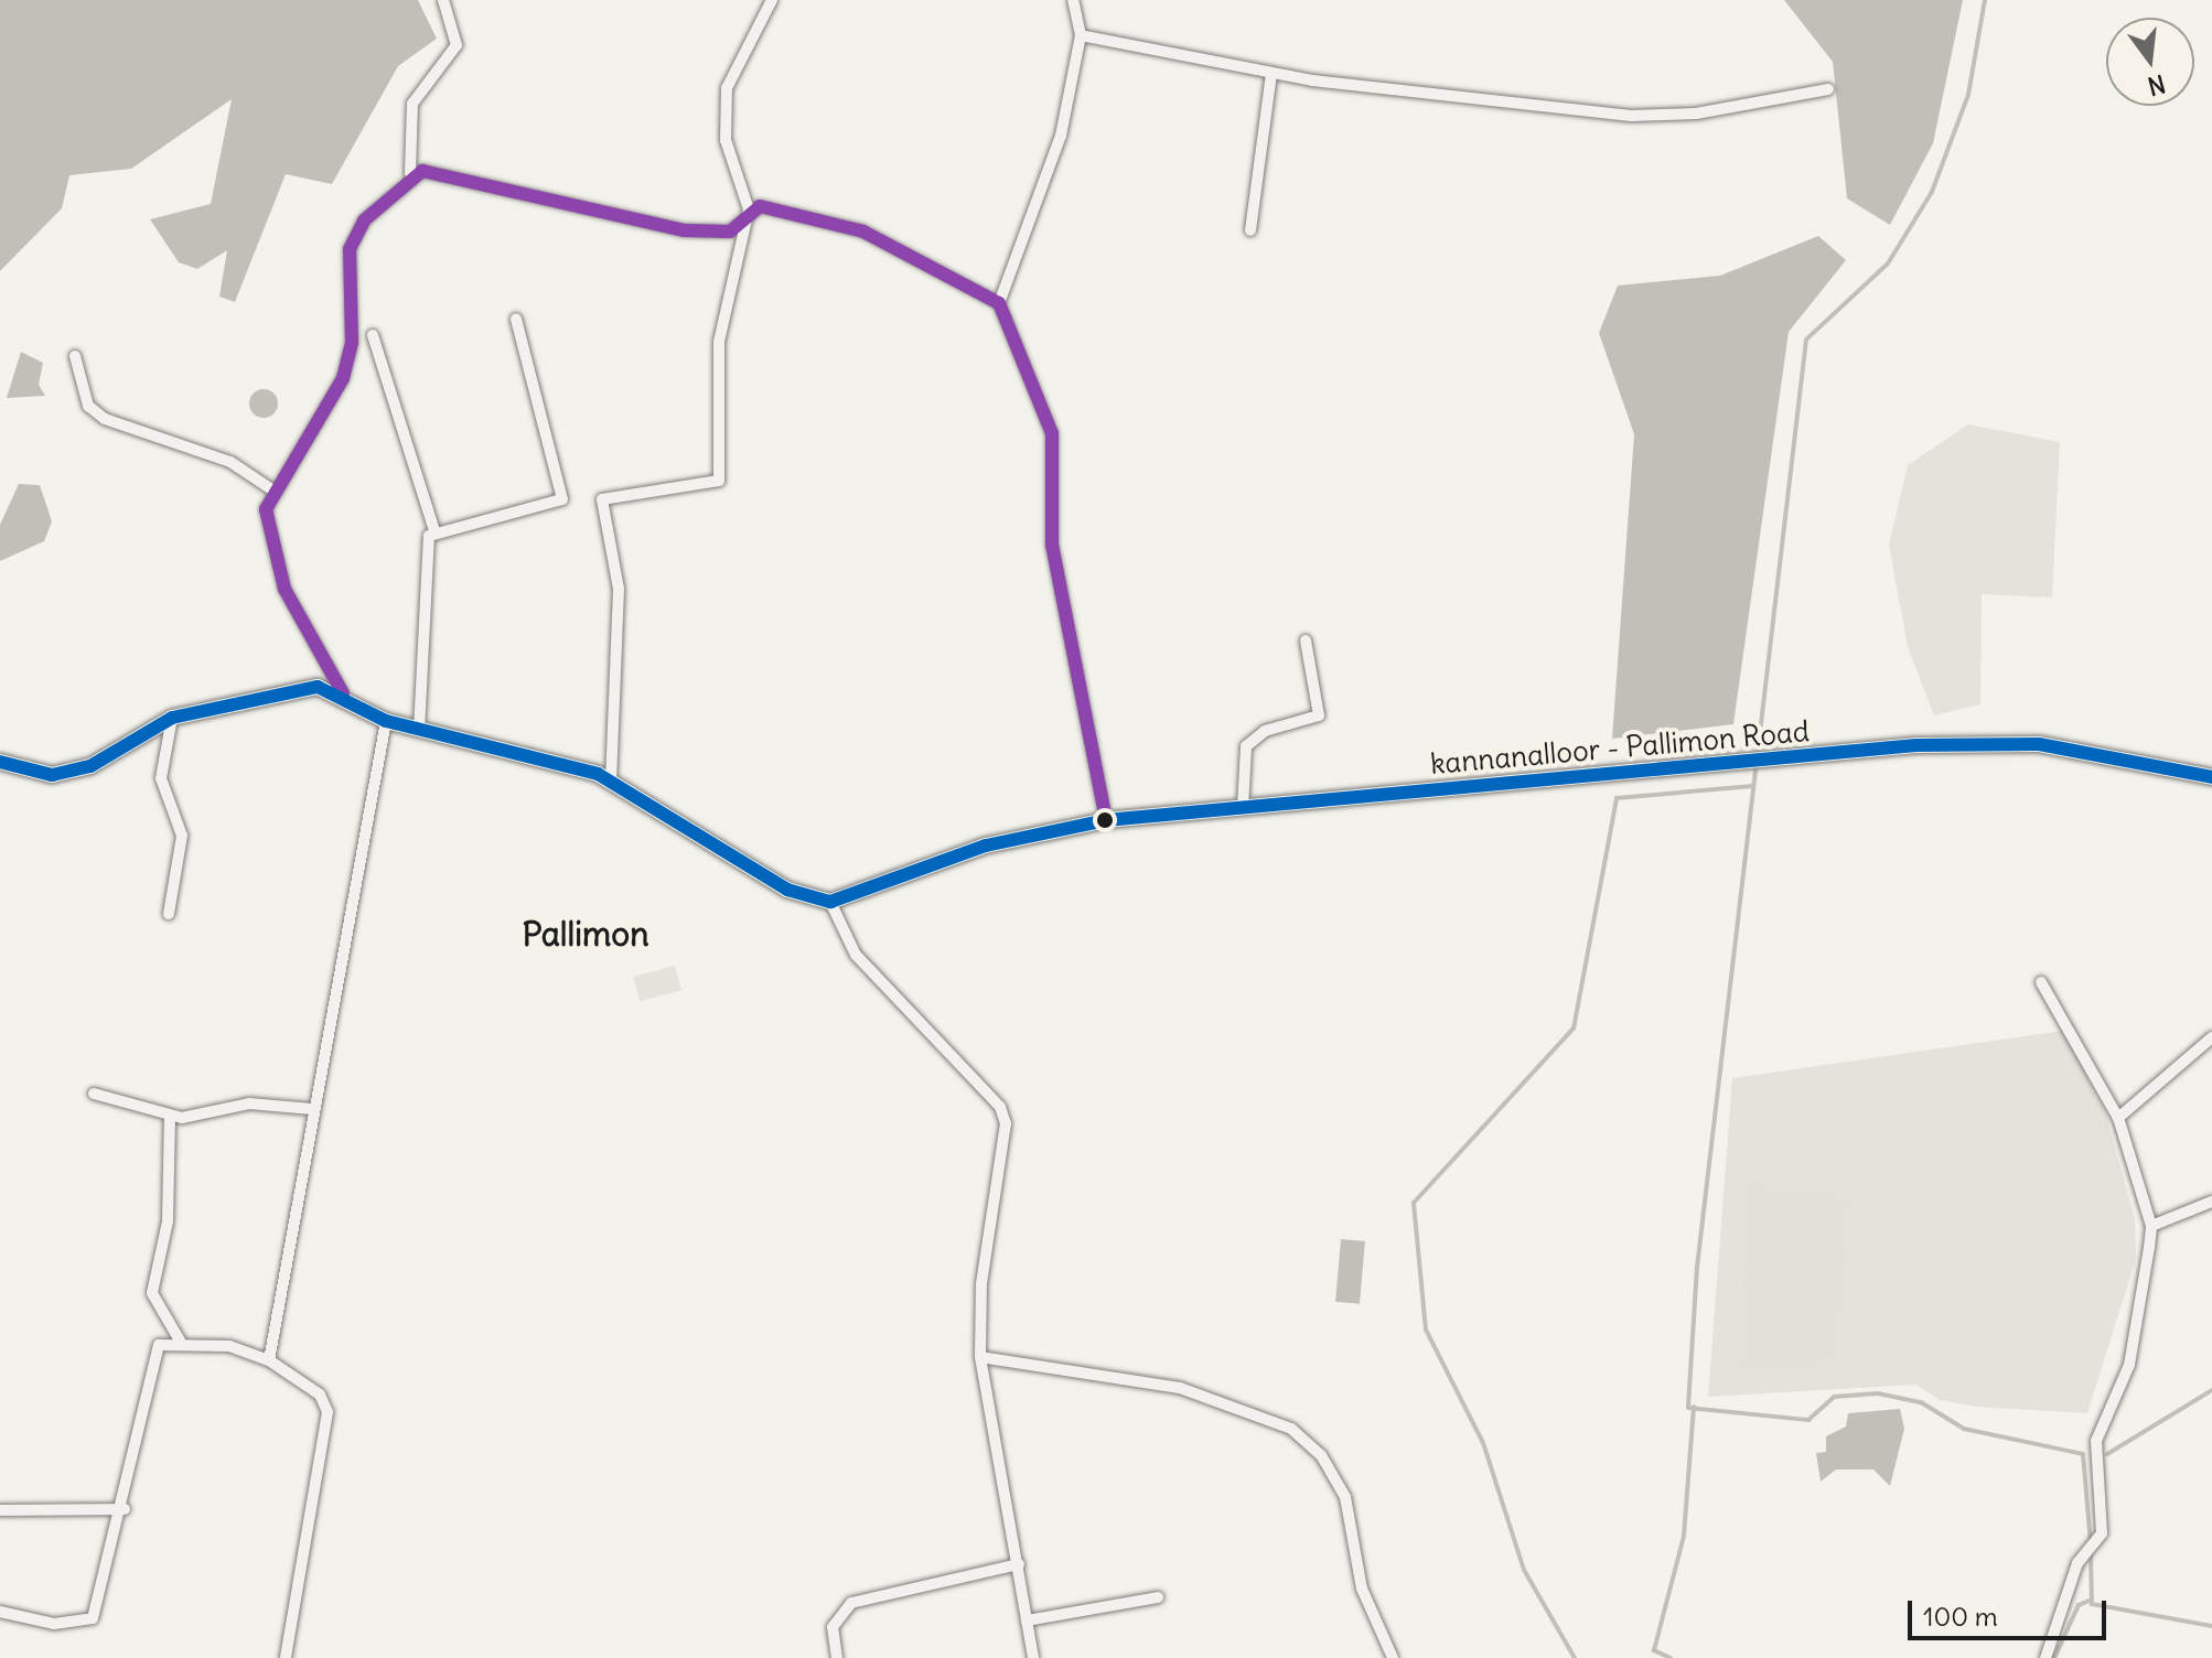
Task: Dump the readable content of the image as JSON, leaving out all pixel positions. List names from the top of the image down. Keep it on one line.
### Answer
{"streets":{"street":["kannanalloor - Pallimon Road"]},"districts":["Pallimon"],"scale_bar":"100 m","north":"bottom"}
